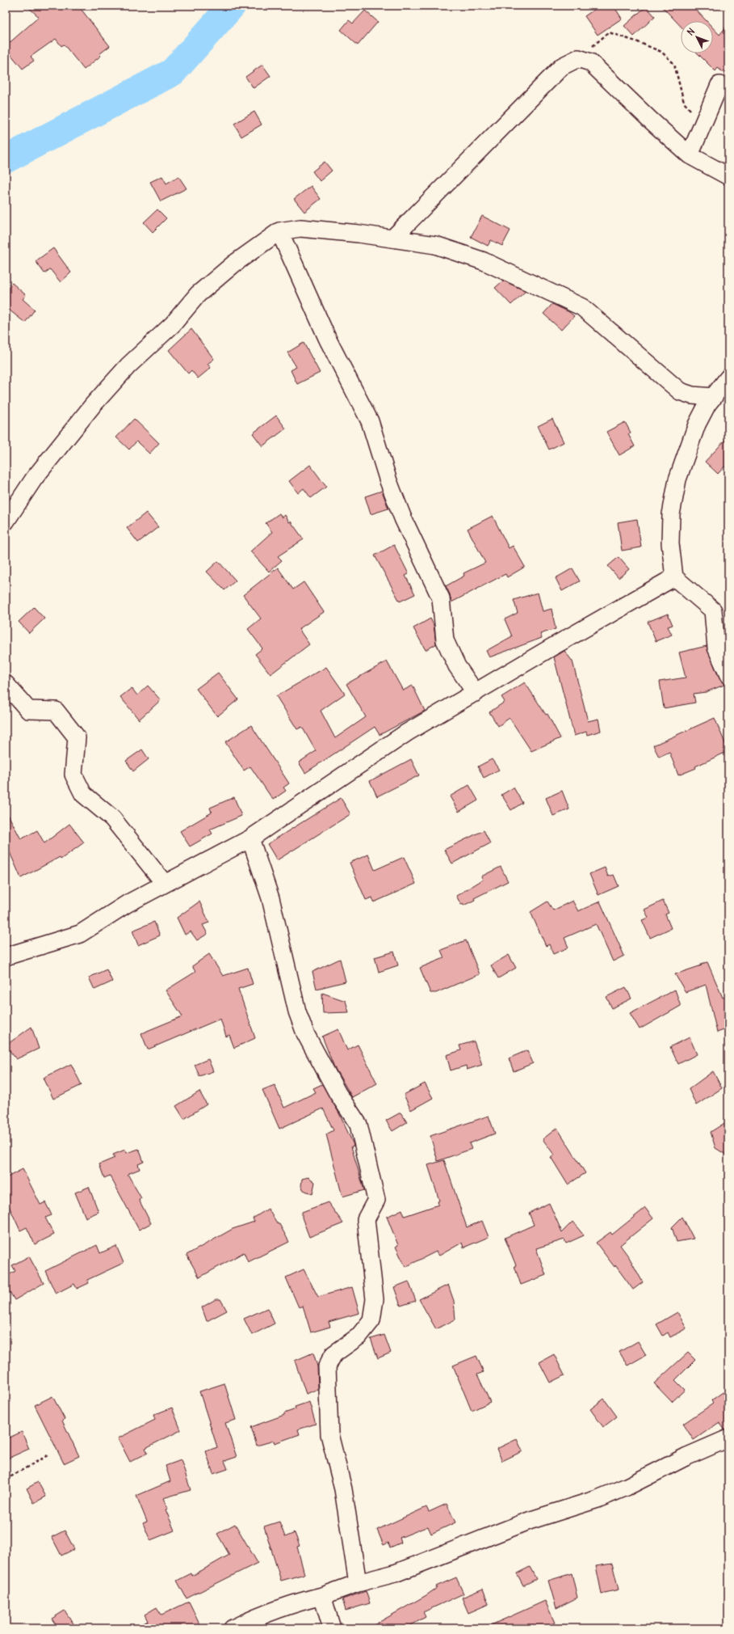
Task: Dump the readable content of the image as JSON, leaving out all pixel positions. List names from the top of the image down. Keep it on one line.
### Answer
{"north":"top left"}
